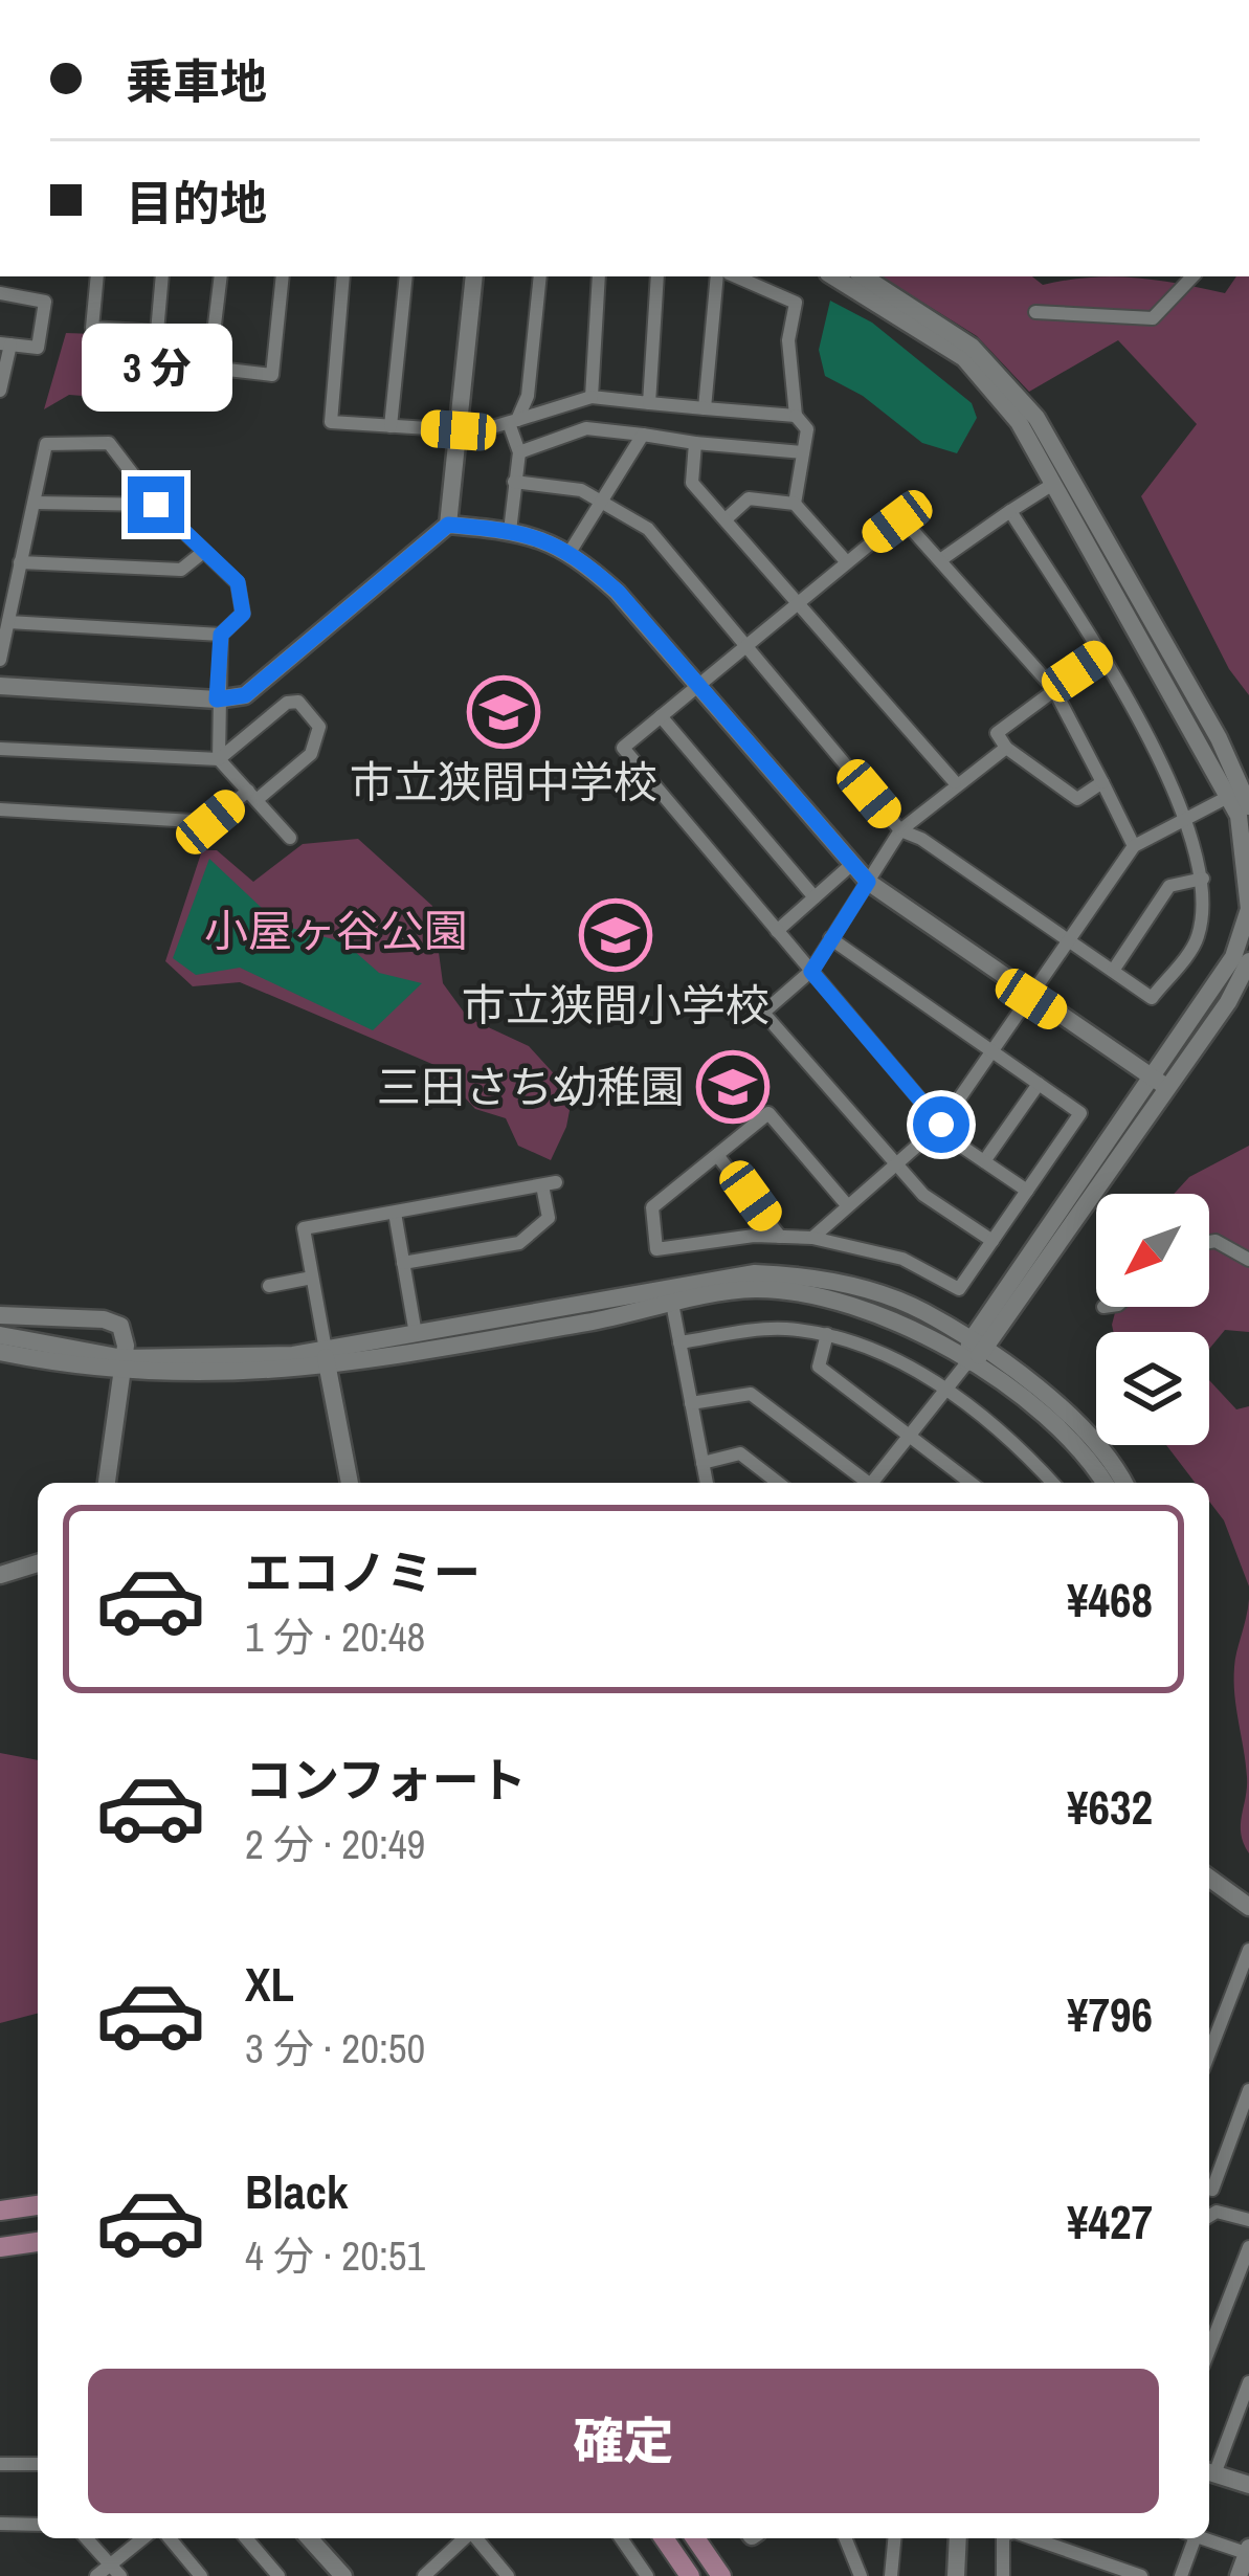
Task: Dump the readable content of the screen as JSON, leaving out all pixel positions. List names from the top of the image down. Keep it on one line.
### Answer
{"parks":["小屋ヶ谷公園"],"places":{"school or university":["市立狭間中学校","市立狭間小学校","三田さち幼稚園"]},"north":"bottom left","page":{"banner":["乗車地","目的地"],"bubble":"3 分","list":[{"name":"エコノミー","note":"1 分 · 20:48","value":"¥468"},{"name":"コンフォート","note":"2 分 · 20:49","value":"¥632"},{"name":"XL","note":"3 分 · 20:50","value":"¥796"},{"name":"Black","note":"4 分 · 20:51","value":"¥427"}],"buttons":"確定"}}
